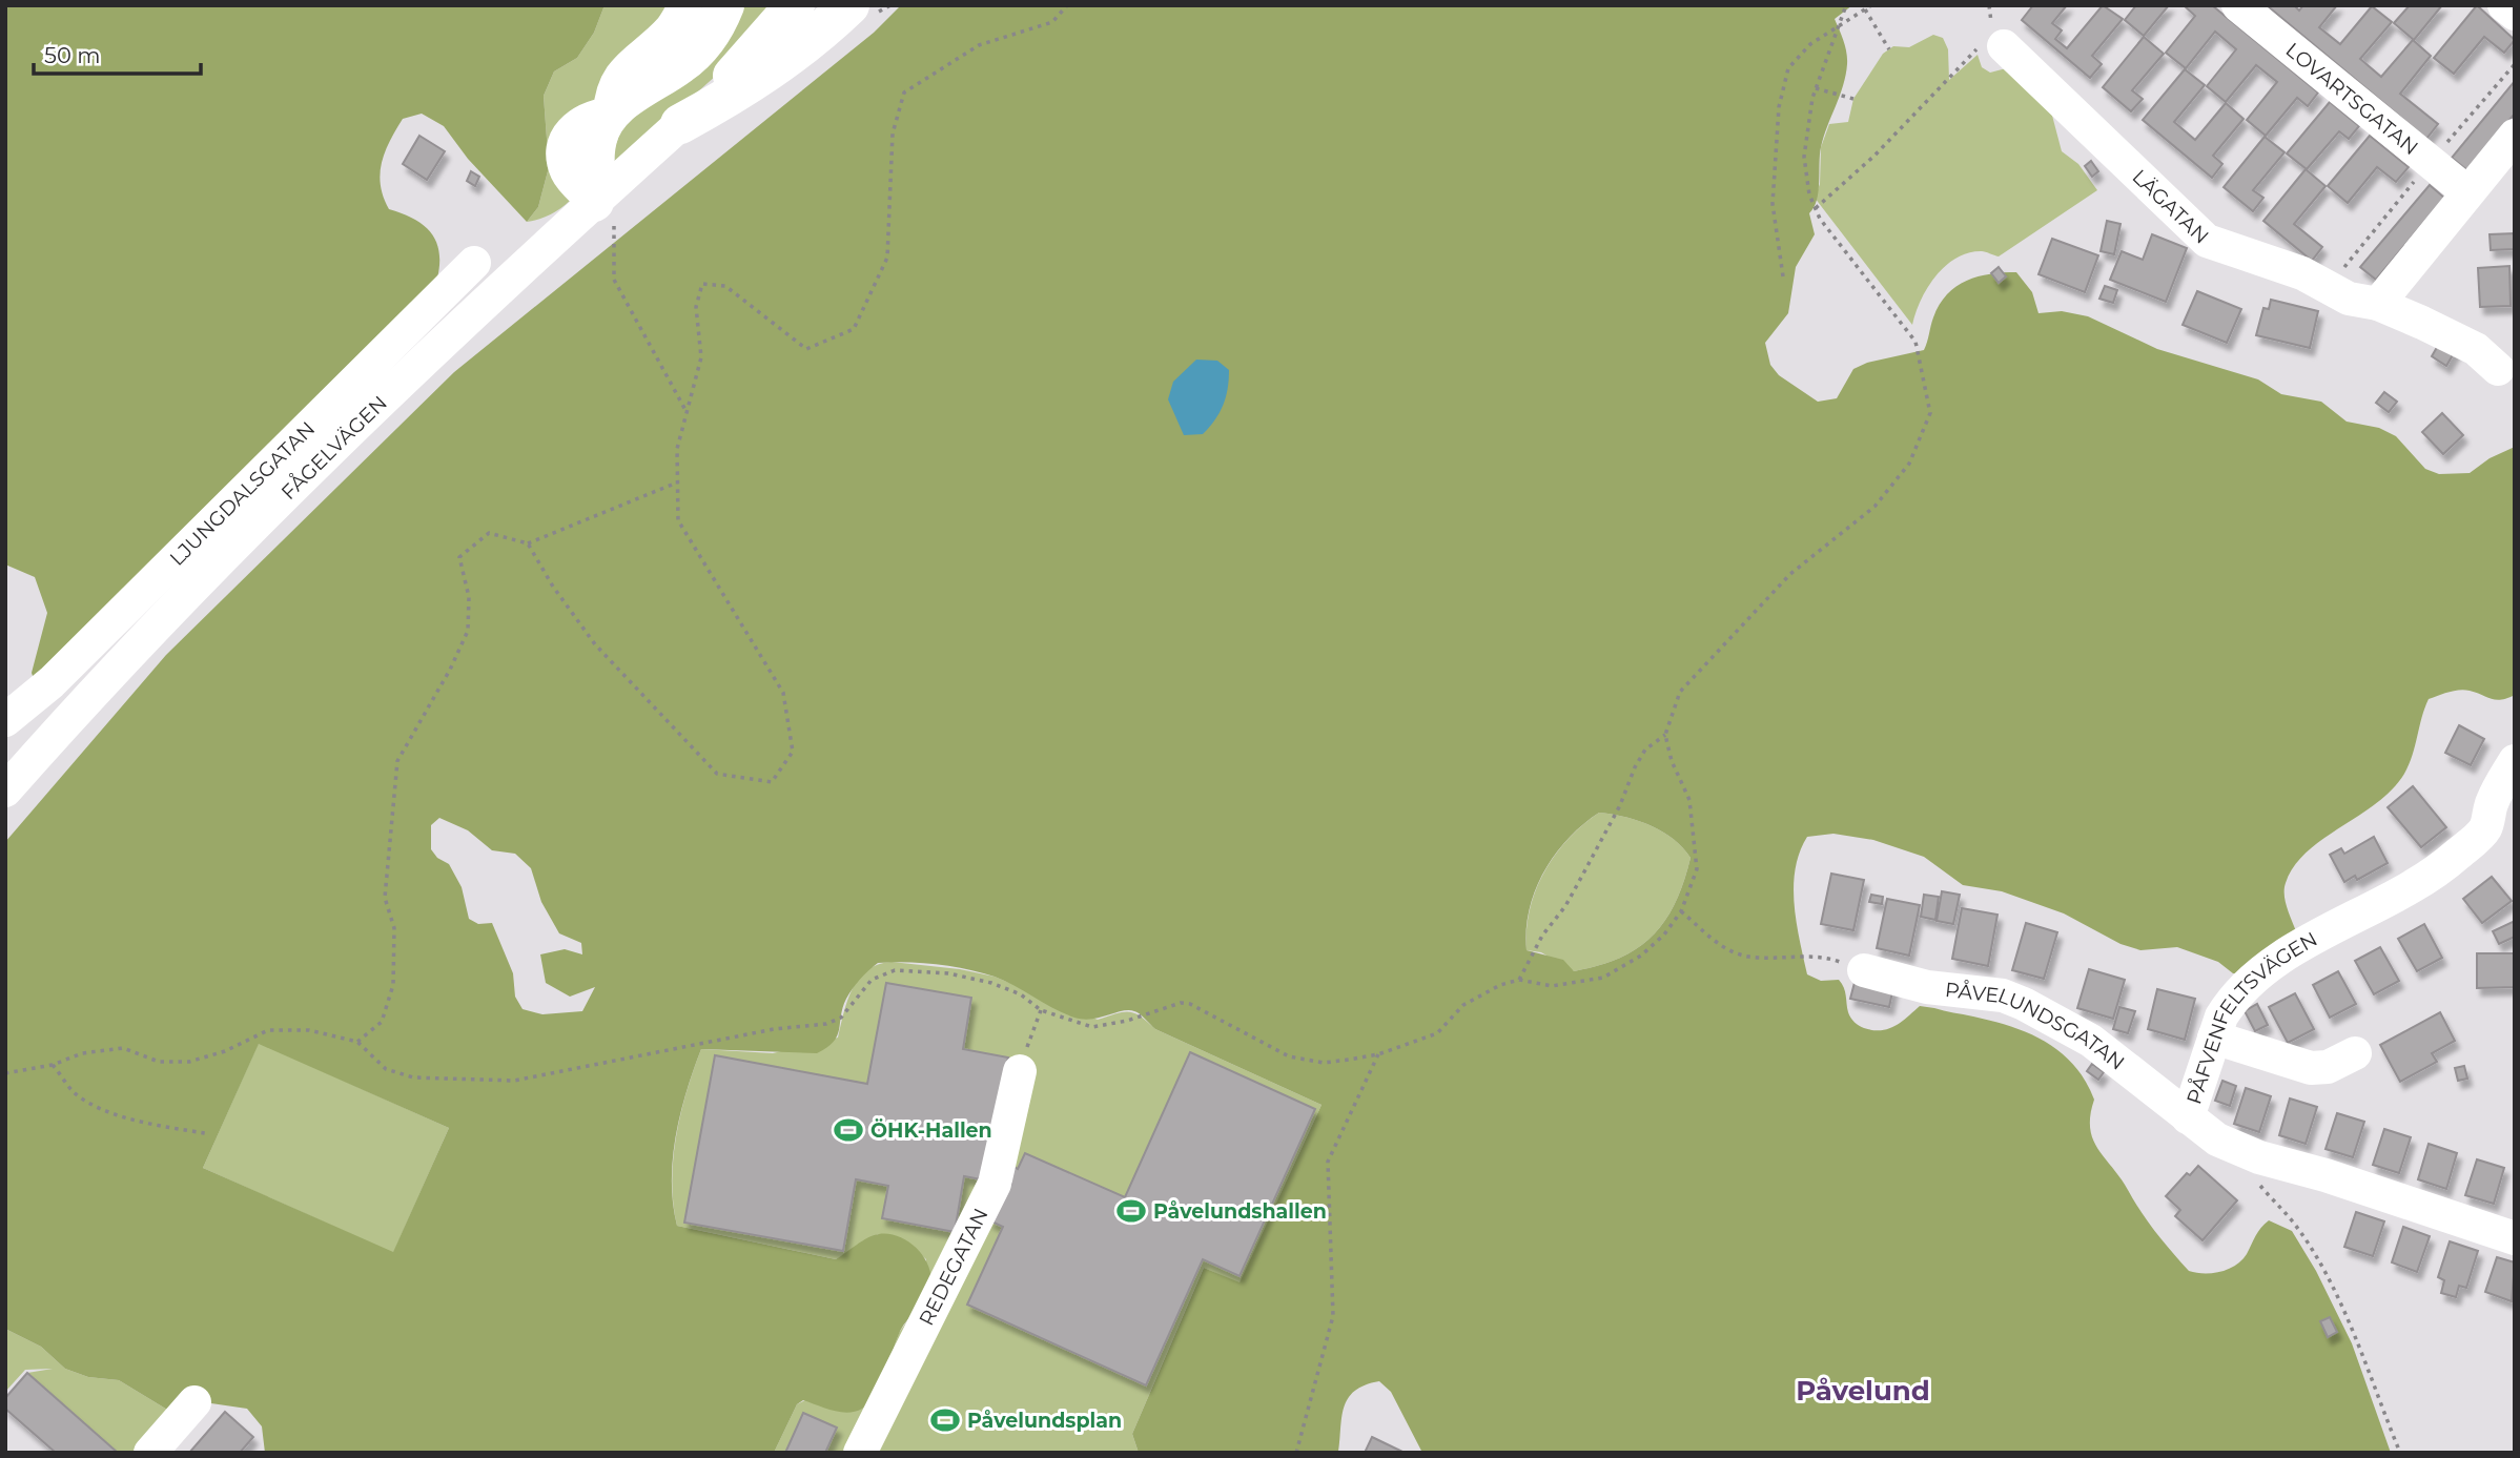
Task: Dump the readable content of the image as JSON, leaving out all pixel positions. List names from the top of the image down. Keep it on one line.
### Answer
{"streets":{"street":["LOVARTSGATAN","LÄGATAN","FÅGELVÄGEN","LJUNGDALSGATAN","PÅFVENFELTSVÄGEN","PÅVELUNDSGATAN","REDEGATAN"]},"crossings":[["PÅFVENFELTSVÄGEN","PÅVELUNDSGATAN"]],"districts":["Påvelund"],"places":{"sports":["ÖHK-Hallen","Påvelundshallen","Påvelundsplan"]},"scale_bar":"50 m"}
